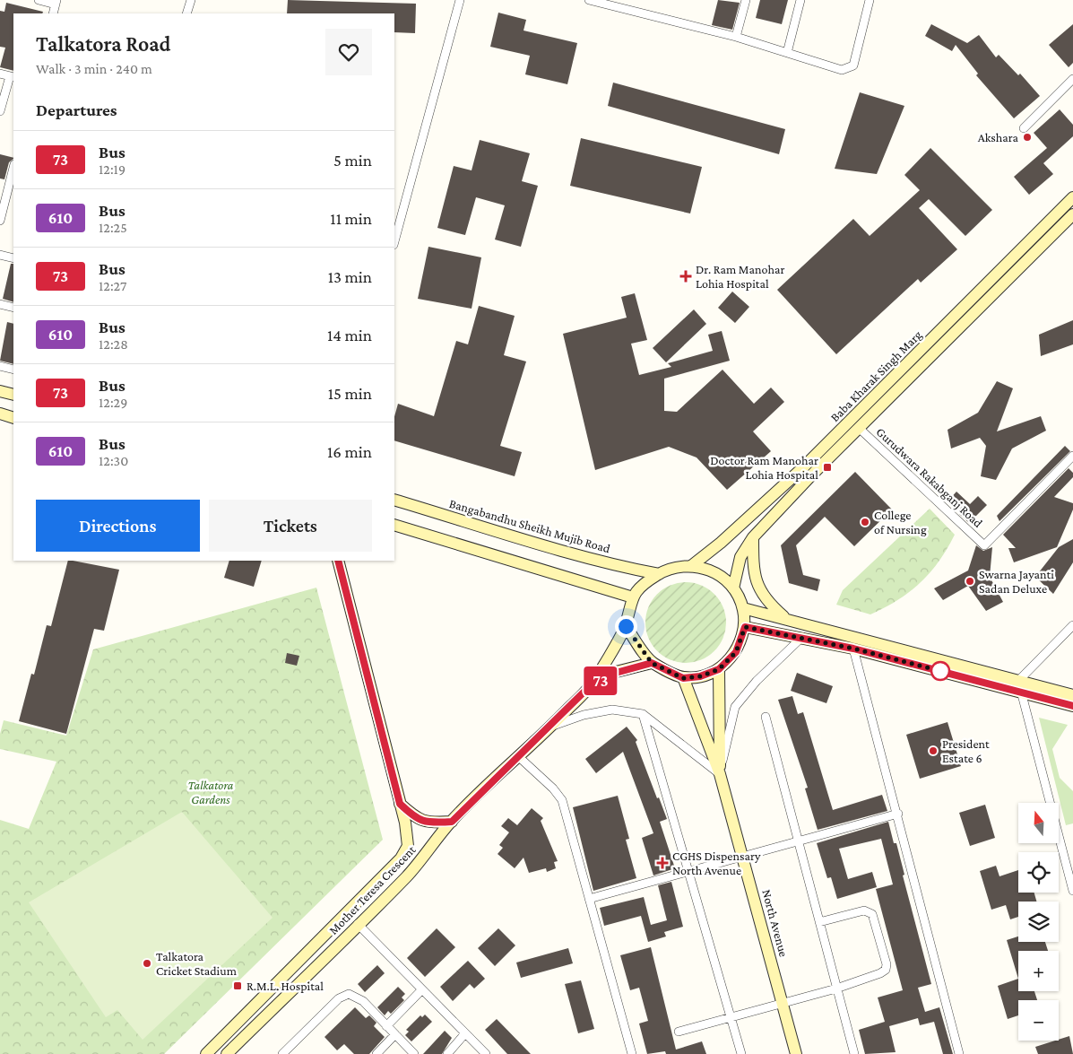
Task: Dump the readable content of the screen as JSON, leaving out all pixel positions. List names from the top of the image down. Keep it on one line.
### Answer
{"streets":{"main road":["Baba Kharak Singh Marg","Bangabandhu Sheikh Mujib Road","Mother Teresa Crescent","North Avenue"],"street":["Gurudwara Rakabganj Road"]},"crossings":[["Baba Kharak Singh Marg","Gurudwara Rakabganj Road"],["Baba Kharak Singh Marg","Bangabandhu Sheikh Mujib Road"],["Baba Kharak Singh Marg","Mother Teresa Crescent"],["Baba Kharak Singh Marg","North Avenue"],["Bangabandhu Sheikh Mujib Road","Mother Teresa Crescent"],["Bangabandhu Sheikh Mujib Road","North Avenue"],["Mother Teresa Crescent","North Avenue"]],"parks":["Talkatora Gardens"],"places":{"other":["Akshara","College of Nursing","Swarna Jayanti Sadan Deluxe","President Estate 6","Talkatora Cricket Stadium"],"health":["Dr. Ram Manohar Lohia Hospital","CGHS Dispensary North Avenue"],"transit":["Doctor Ram Manohar Lohia Hospital","R.M.L. Hospital"]},"lines":["bus line 73"],"north":"top","page":{"on_map":"73","heading":[["Talkatora Road","Walk · 3 min · 240 m"],"Departures"],"list":[{"mark":"73","name":"Bus","note":"12:19","value":"5 min"},{"mark":"610","name":"Bus","note":"12:25","value":"11 min"},{"mark":"73","name":"Bus","note":"12:27","value":"13 min"},{"mark":"610","name":"Bus","note":"12:28","value":"14 min"},{"mark":"73","name":"Bus","note":"12:29","value":"15 min"},{"mark":"610","name":"Bus","note":"12:30","value":"16 min"}],"buttons":["Directions","Tickets"],"map_buttons":["+","−"]}}
